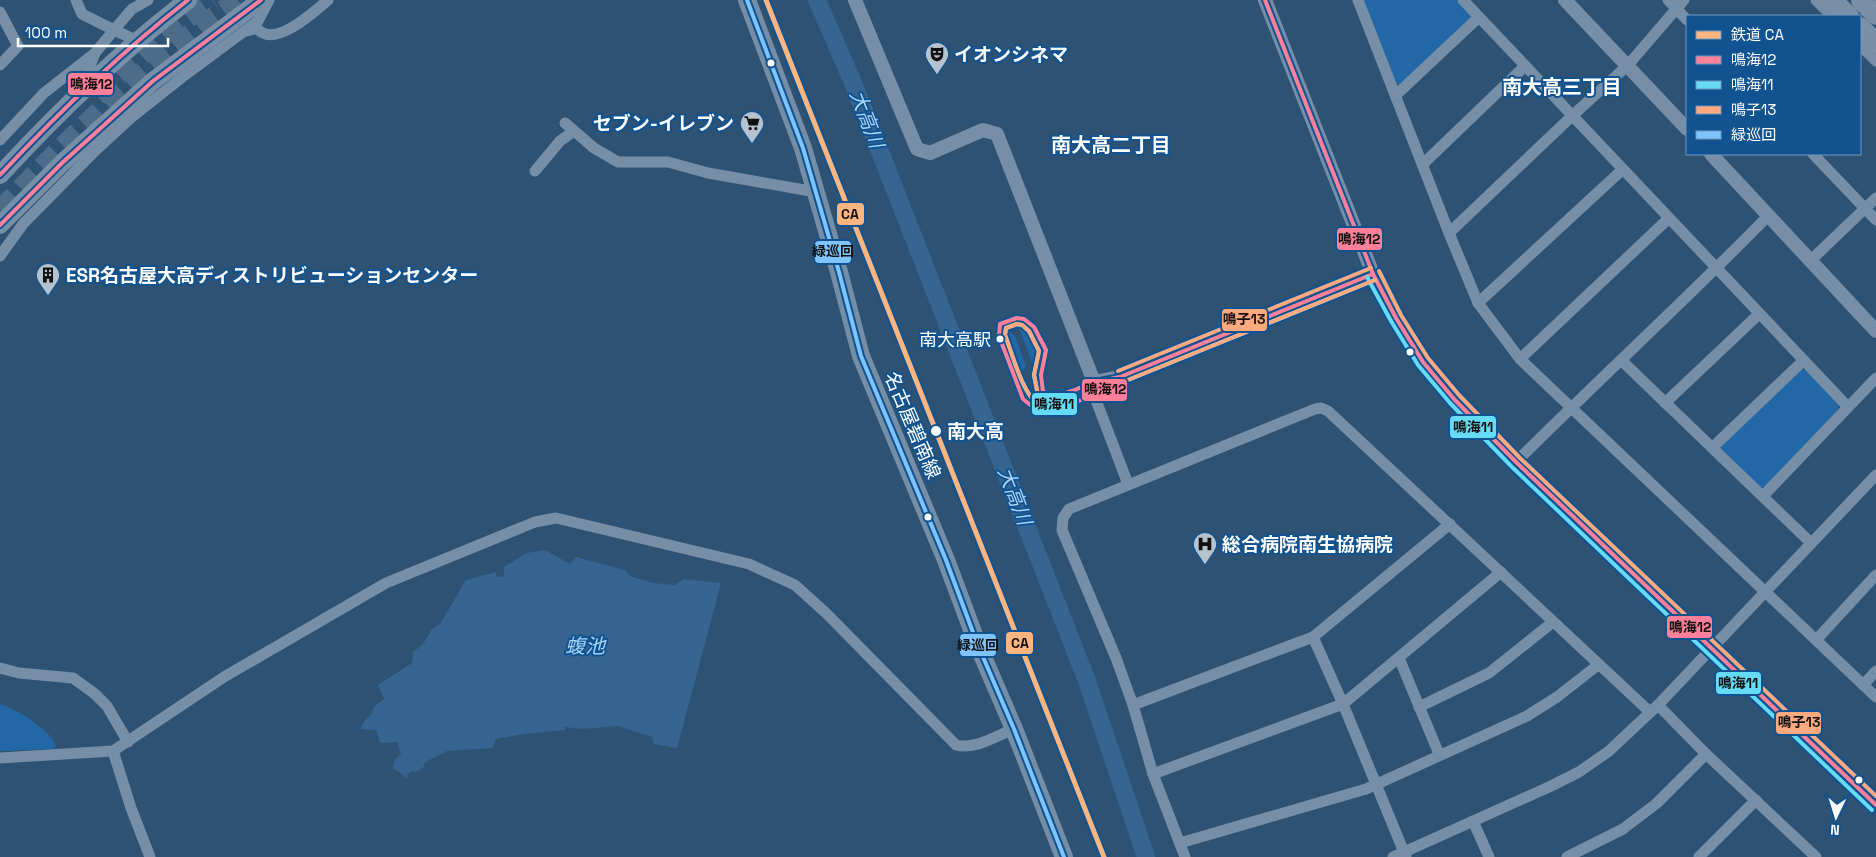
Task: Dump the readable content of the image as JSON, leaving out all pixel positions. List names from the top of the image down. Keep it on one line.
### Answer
{"streets":{"main road":["名古屋碧南線"]},"districts":["南大高三丁目","南大高二丁目"],"water":["大高川","蝮池"],"places":{"theatre":["イオンシネマ"],"supermarket":["セブン-イレブン"],"building":["ESR名古屋大高ディストリビューションセンター"],"other":["南大高駅","南大高"],"hospital":["総合病院南生協病院"]},"lines":["rail line CA","transit line 鳴海12","transit line 緑巡回","transit line 鳴子13","transit line 鳴海11"],"legend":["鉄道 CA","鳴海12","鳴海11","鳴子13","緑巡回"],"scale_bar":"100 m","north":"bottom"}
